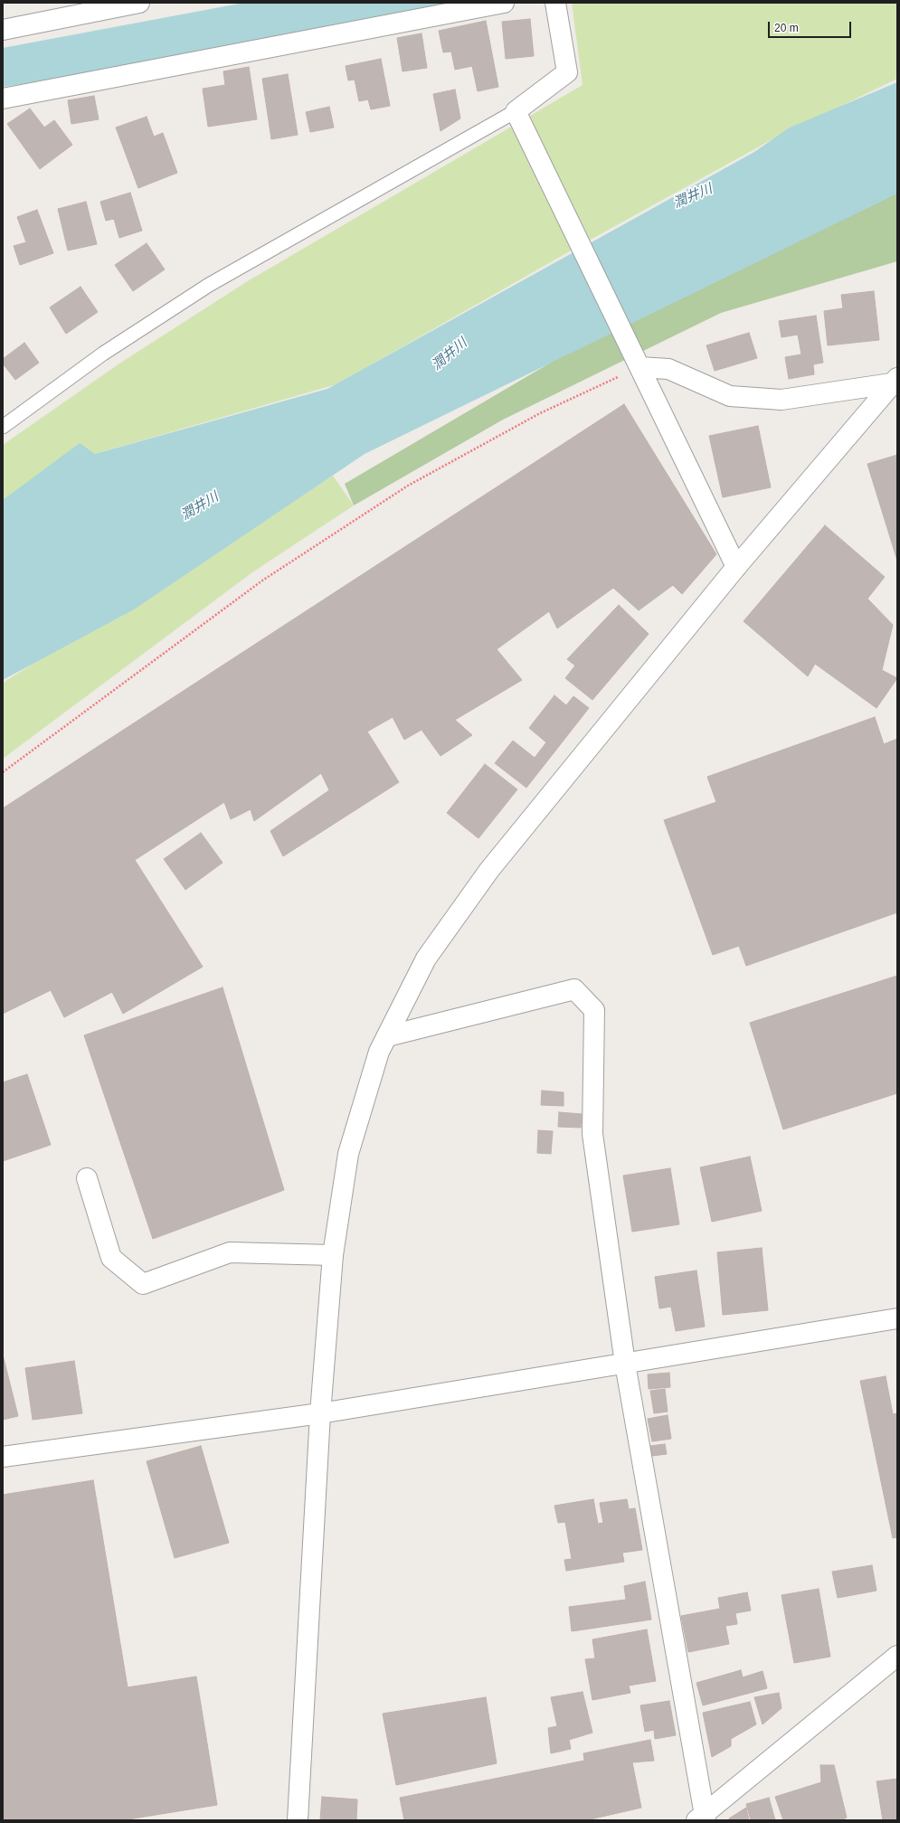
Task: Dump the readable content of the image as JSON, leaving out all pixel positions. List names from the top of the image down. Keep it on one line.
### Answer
{"water":["潤井川"],"scale_bar":"20 m"}
